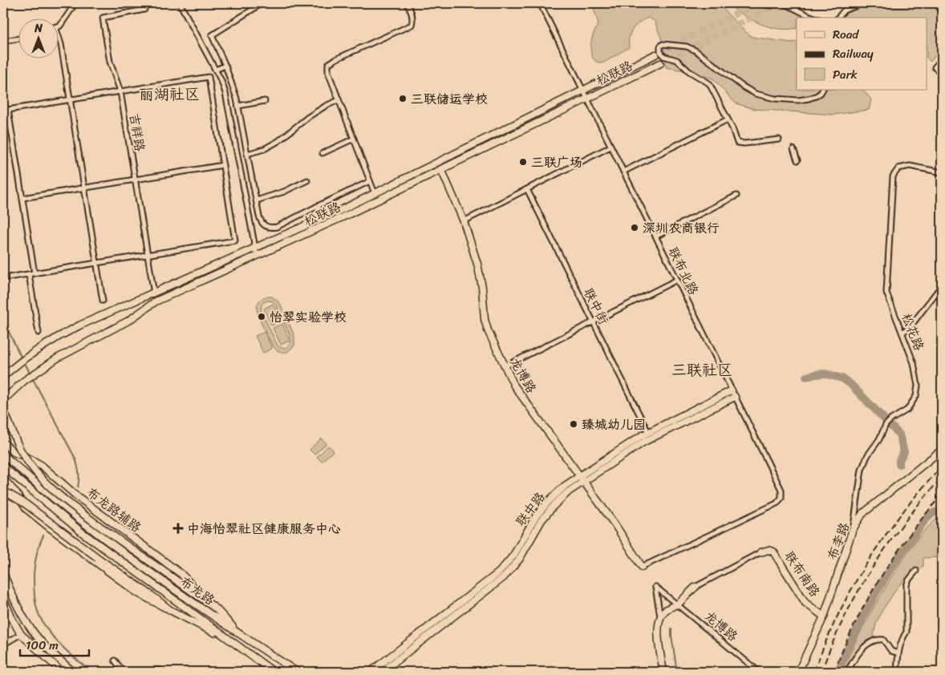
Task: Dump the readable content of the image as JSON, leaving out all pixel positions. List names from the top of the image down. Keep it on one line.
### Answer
{"streets":{"street":["松联路","吉祥路","联布北路","联中街","松花路","龙博路","联中路","布龙路辅路","布李路","联布南路","布龙路"]},"crossings":[["松联路","吉祥路"],["松联路","联布北路"],["松联路","龙博路"],["联布北路","龙博路"],["联布北路","联中路"],["联中街","联中路"],["松花路","布李路"],["龙博路","联中路"],["布李路","联布南路"]],"districts":["丽湖社区","三联社区"],"places":{"other":["三联储运学校","三联广场","深圳农商银行","怡翠实验学校","臻城幼儿园"],"health":["中海怡翠社区健康服务中心"]},"legend":["Road","Railway","Park"],"scale_bar":"100 m","north":"top"}
